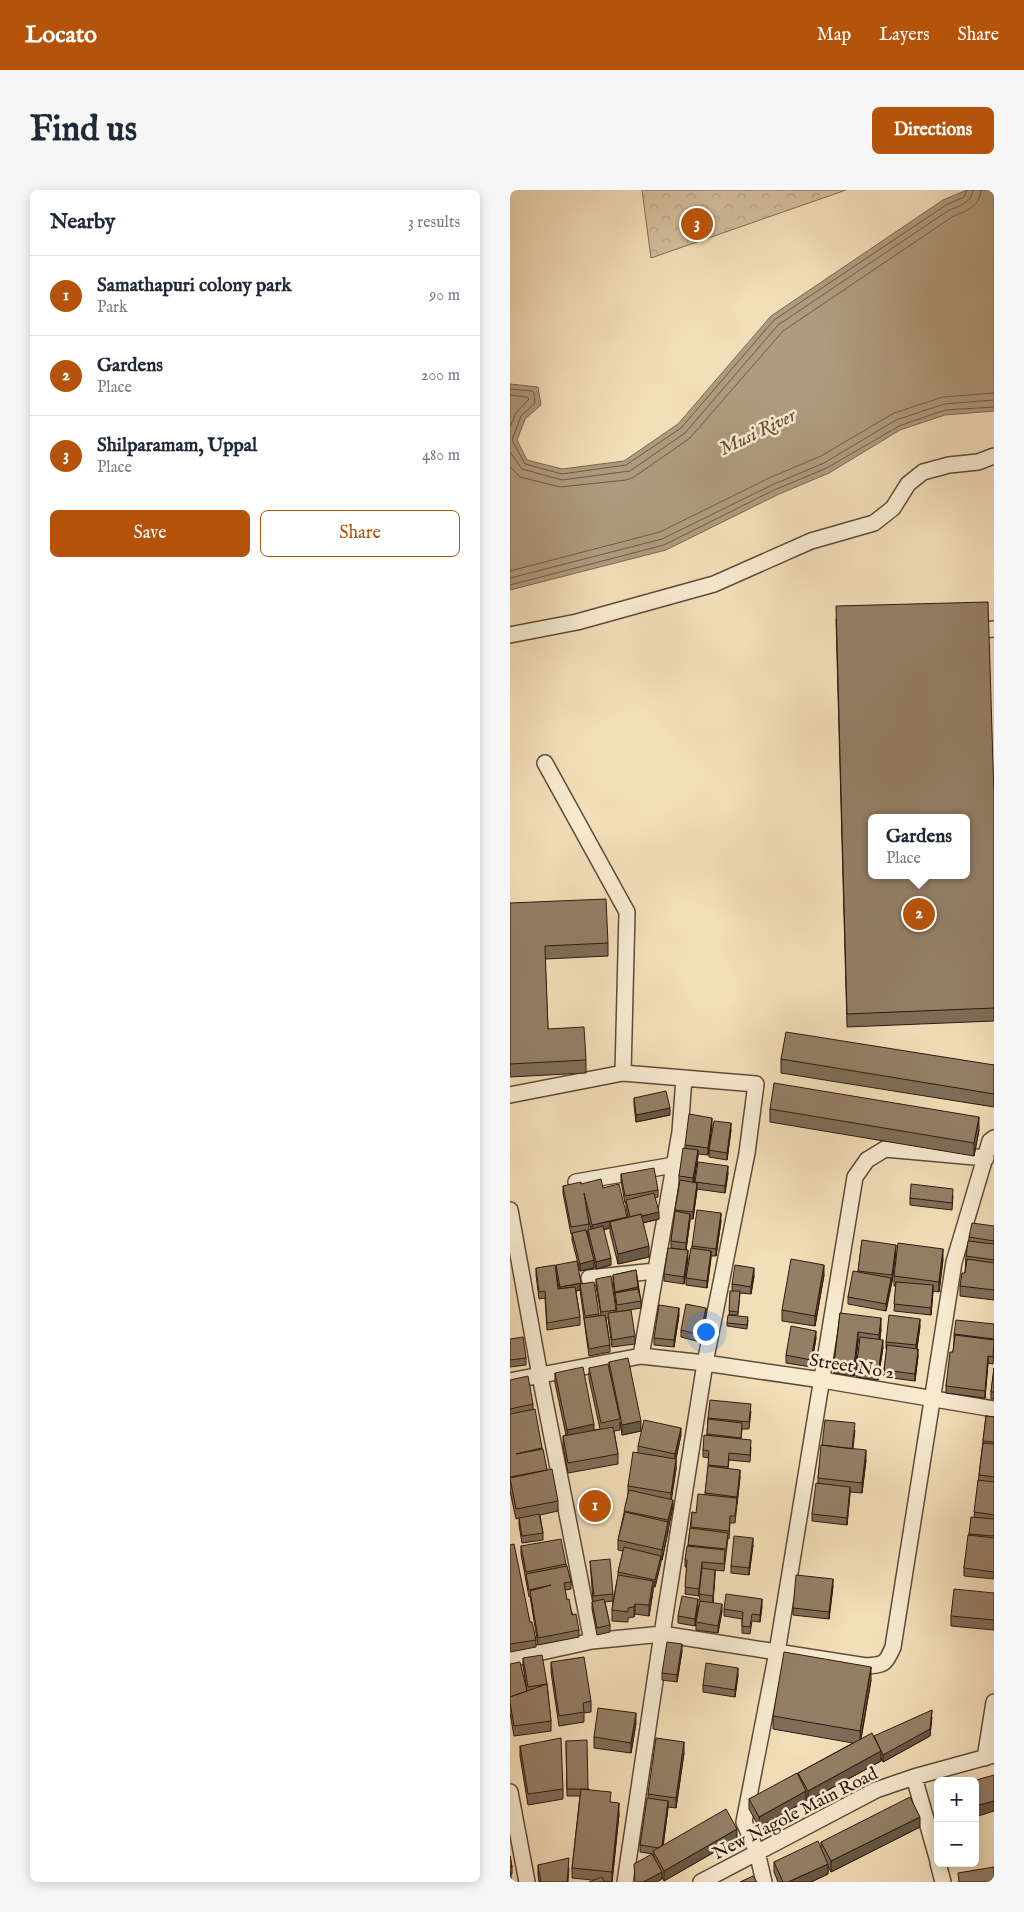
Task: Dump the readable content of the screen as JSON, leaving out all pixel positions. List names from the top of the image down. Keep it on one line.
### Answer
{"streets":{"street":["Street No 2","New Nagole Main Road"]},"water":["Musi River"],"page":{"header":"Locato","nav":["Map","Layers","Share"],"buttons":["Directions",["Save","Share"]],"title":"Find us","heading":["Nearby","3 results"],"pins":["3","2","1"],"list":[{"mark":"1","name":"Samathapuri colony park","note":"Park","value":"90 m"},{"mark":"2","name":"Gardens","note":"Place","value":"200 m"},{"mark":"3","name":"Shilparamam, Uppal","note":"Place","value":"480 m"}],"popup":["Gardens","Place"],"map_buttons":["+","−"]}}
